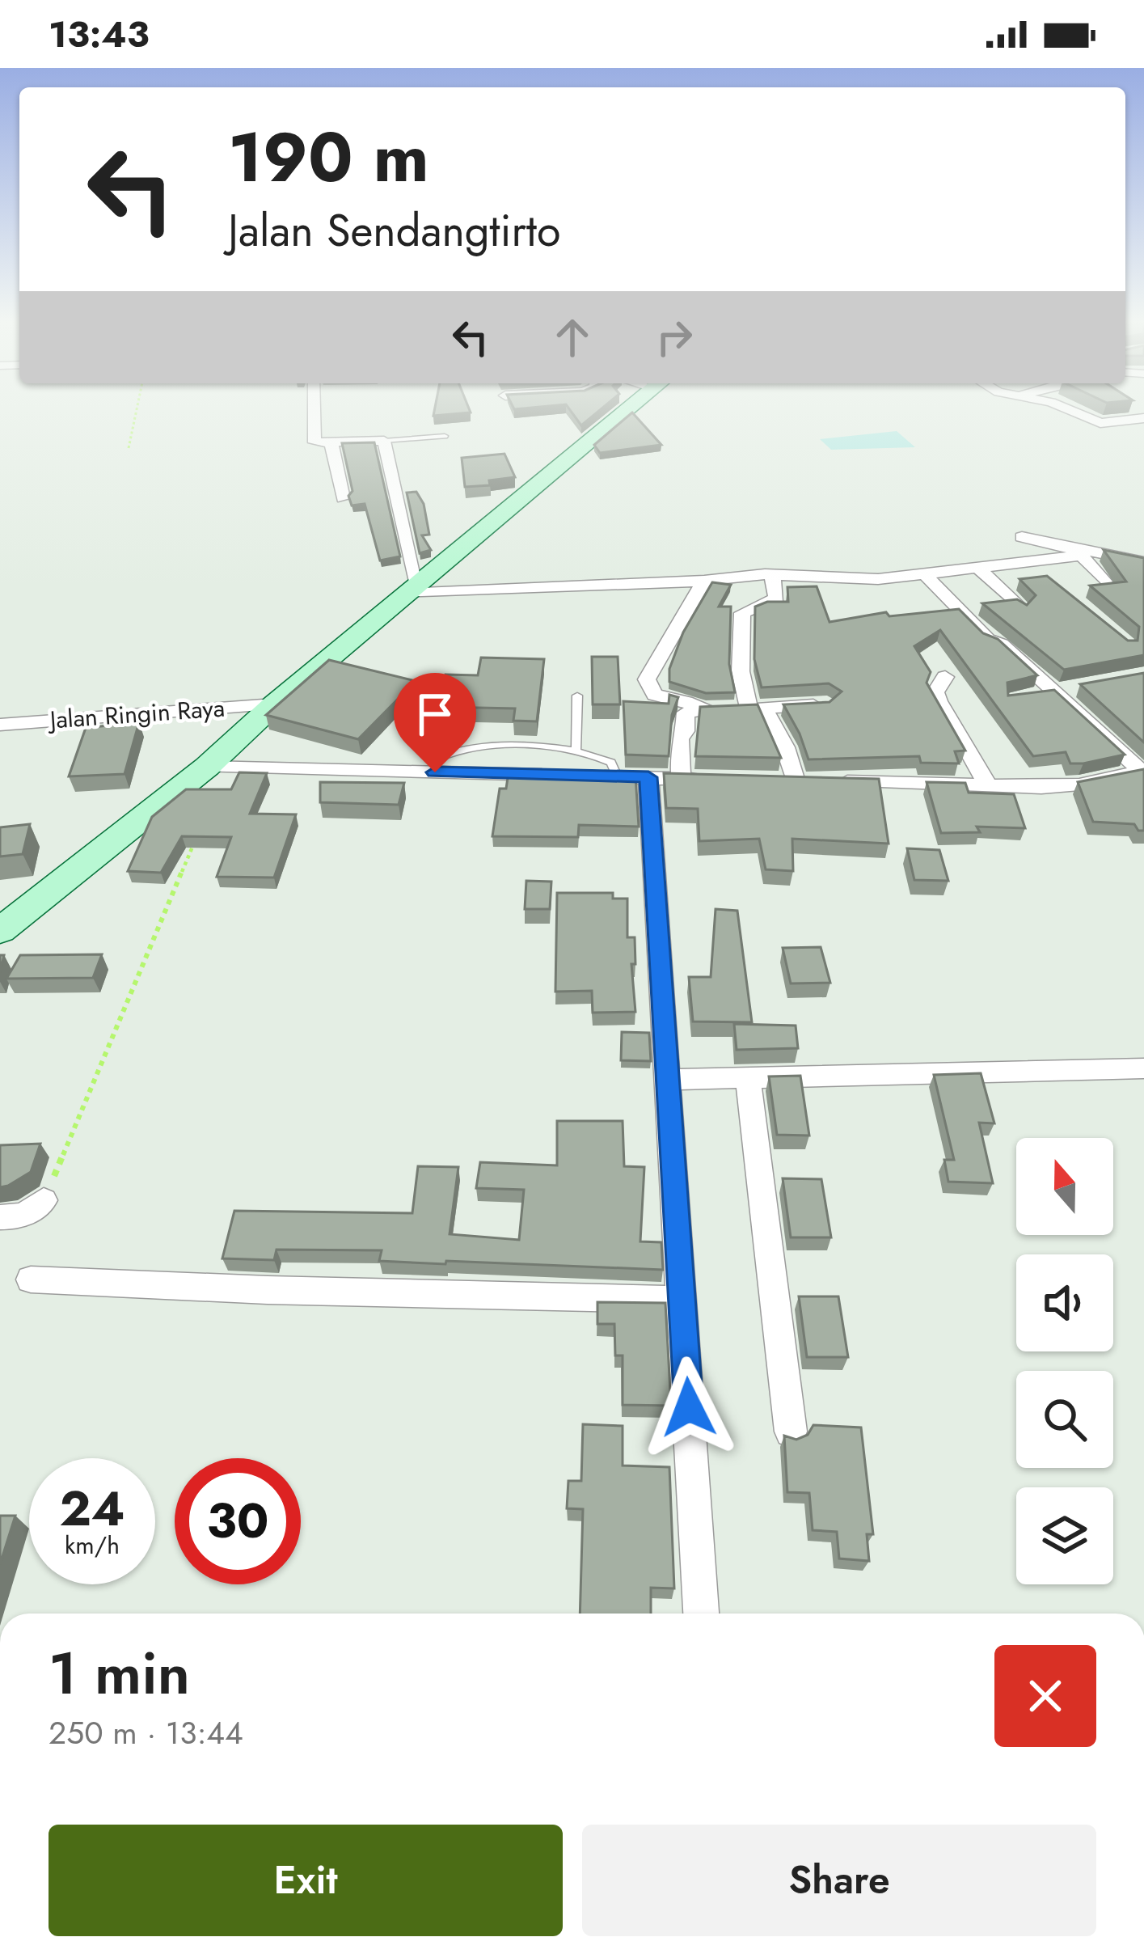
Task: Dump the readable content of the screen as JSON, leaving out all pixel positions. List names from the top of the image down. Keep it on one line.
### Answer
{"streets":{"street":["Jalan Ringin Raya"]},"north":"top","page":{"status":"13:43","turn":["190 m","Jalan Sendangtirto"],"speed":"24 km/h","limit":"30","heading":["1 min","250 m · 13:44"],"buttons":["Exit","Share"]}}
